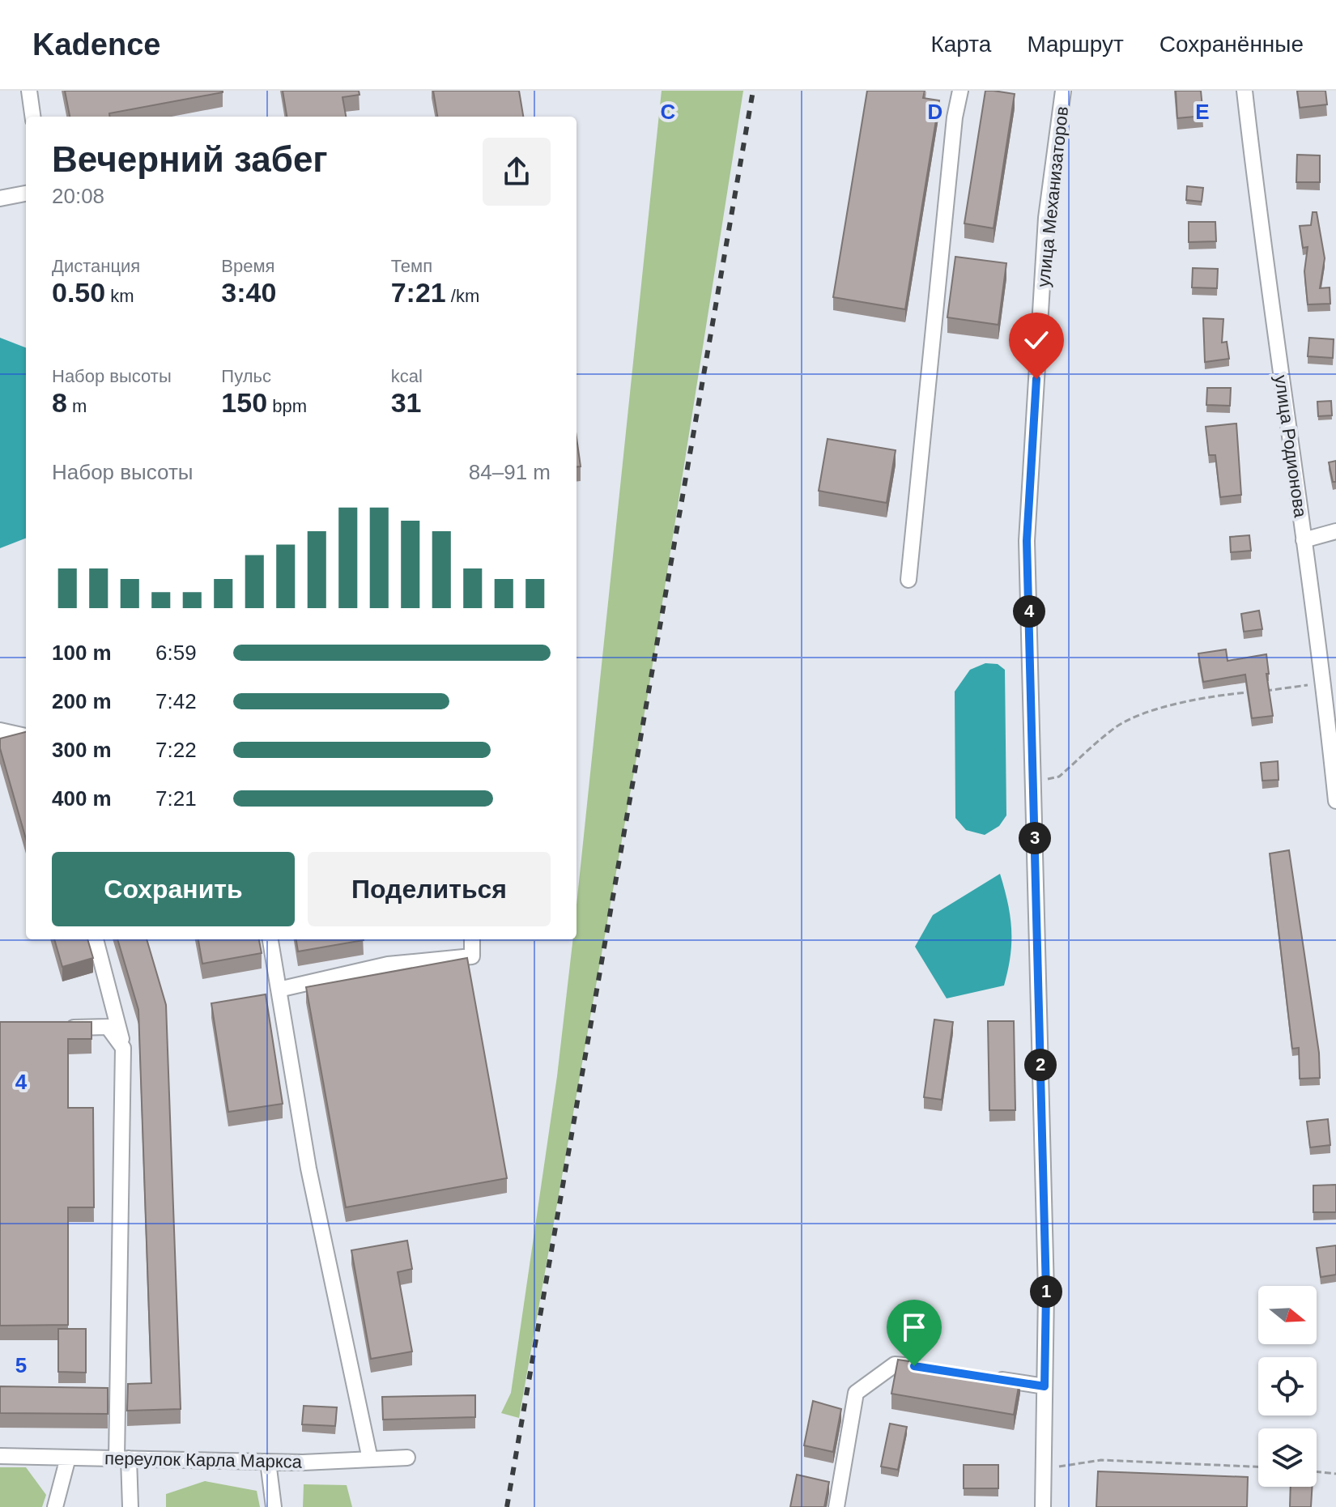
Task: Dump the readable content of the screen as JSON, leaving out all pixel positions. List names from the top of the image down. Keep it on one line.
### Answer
{"streets":{"street":["улица Механизаторов","улица Родионова","переулок Карла Маркса"]},"north":"right","page":{"header":"Kadence","nav":["Карта","Маршрут","Сохранённые"],"heading":["Вечерний забег","20:08"],"stats":[["Дистанция","0.50 km"],["Время","3:40"],["Темп","7:21 /km"],["Набор высоты","8 m"],["Пульс","150 bpm"],["kcal","31"]],"chart":["Набор высоты","84–91 m"],"pins":["4","3","2","1"],"list":[{"name":"100 m","note":"6:59"},{"name":"200 m","note":"7:42"},{"name":"300 m","note":"7:22"},{"name":"400 m","note":"7:21"}],"buttons":["Сохранить","Поделиться"]},"grid":{"columns":["C","D","E"],"rows":["4","5"]}}
